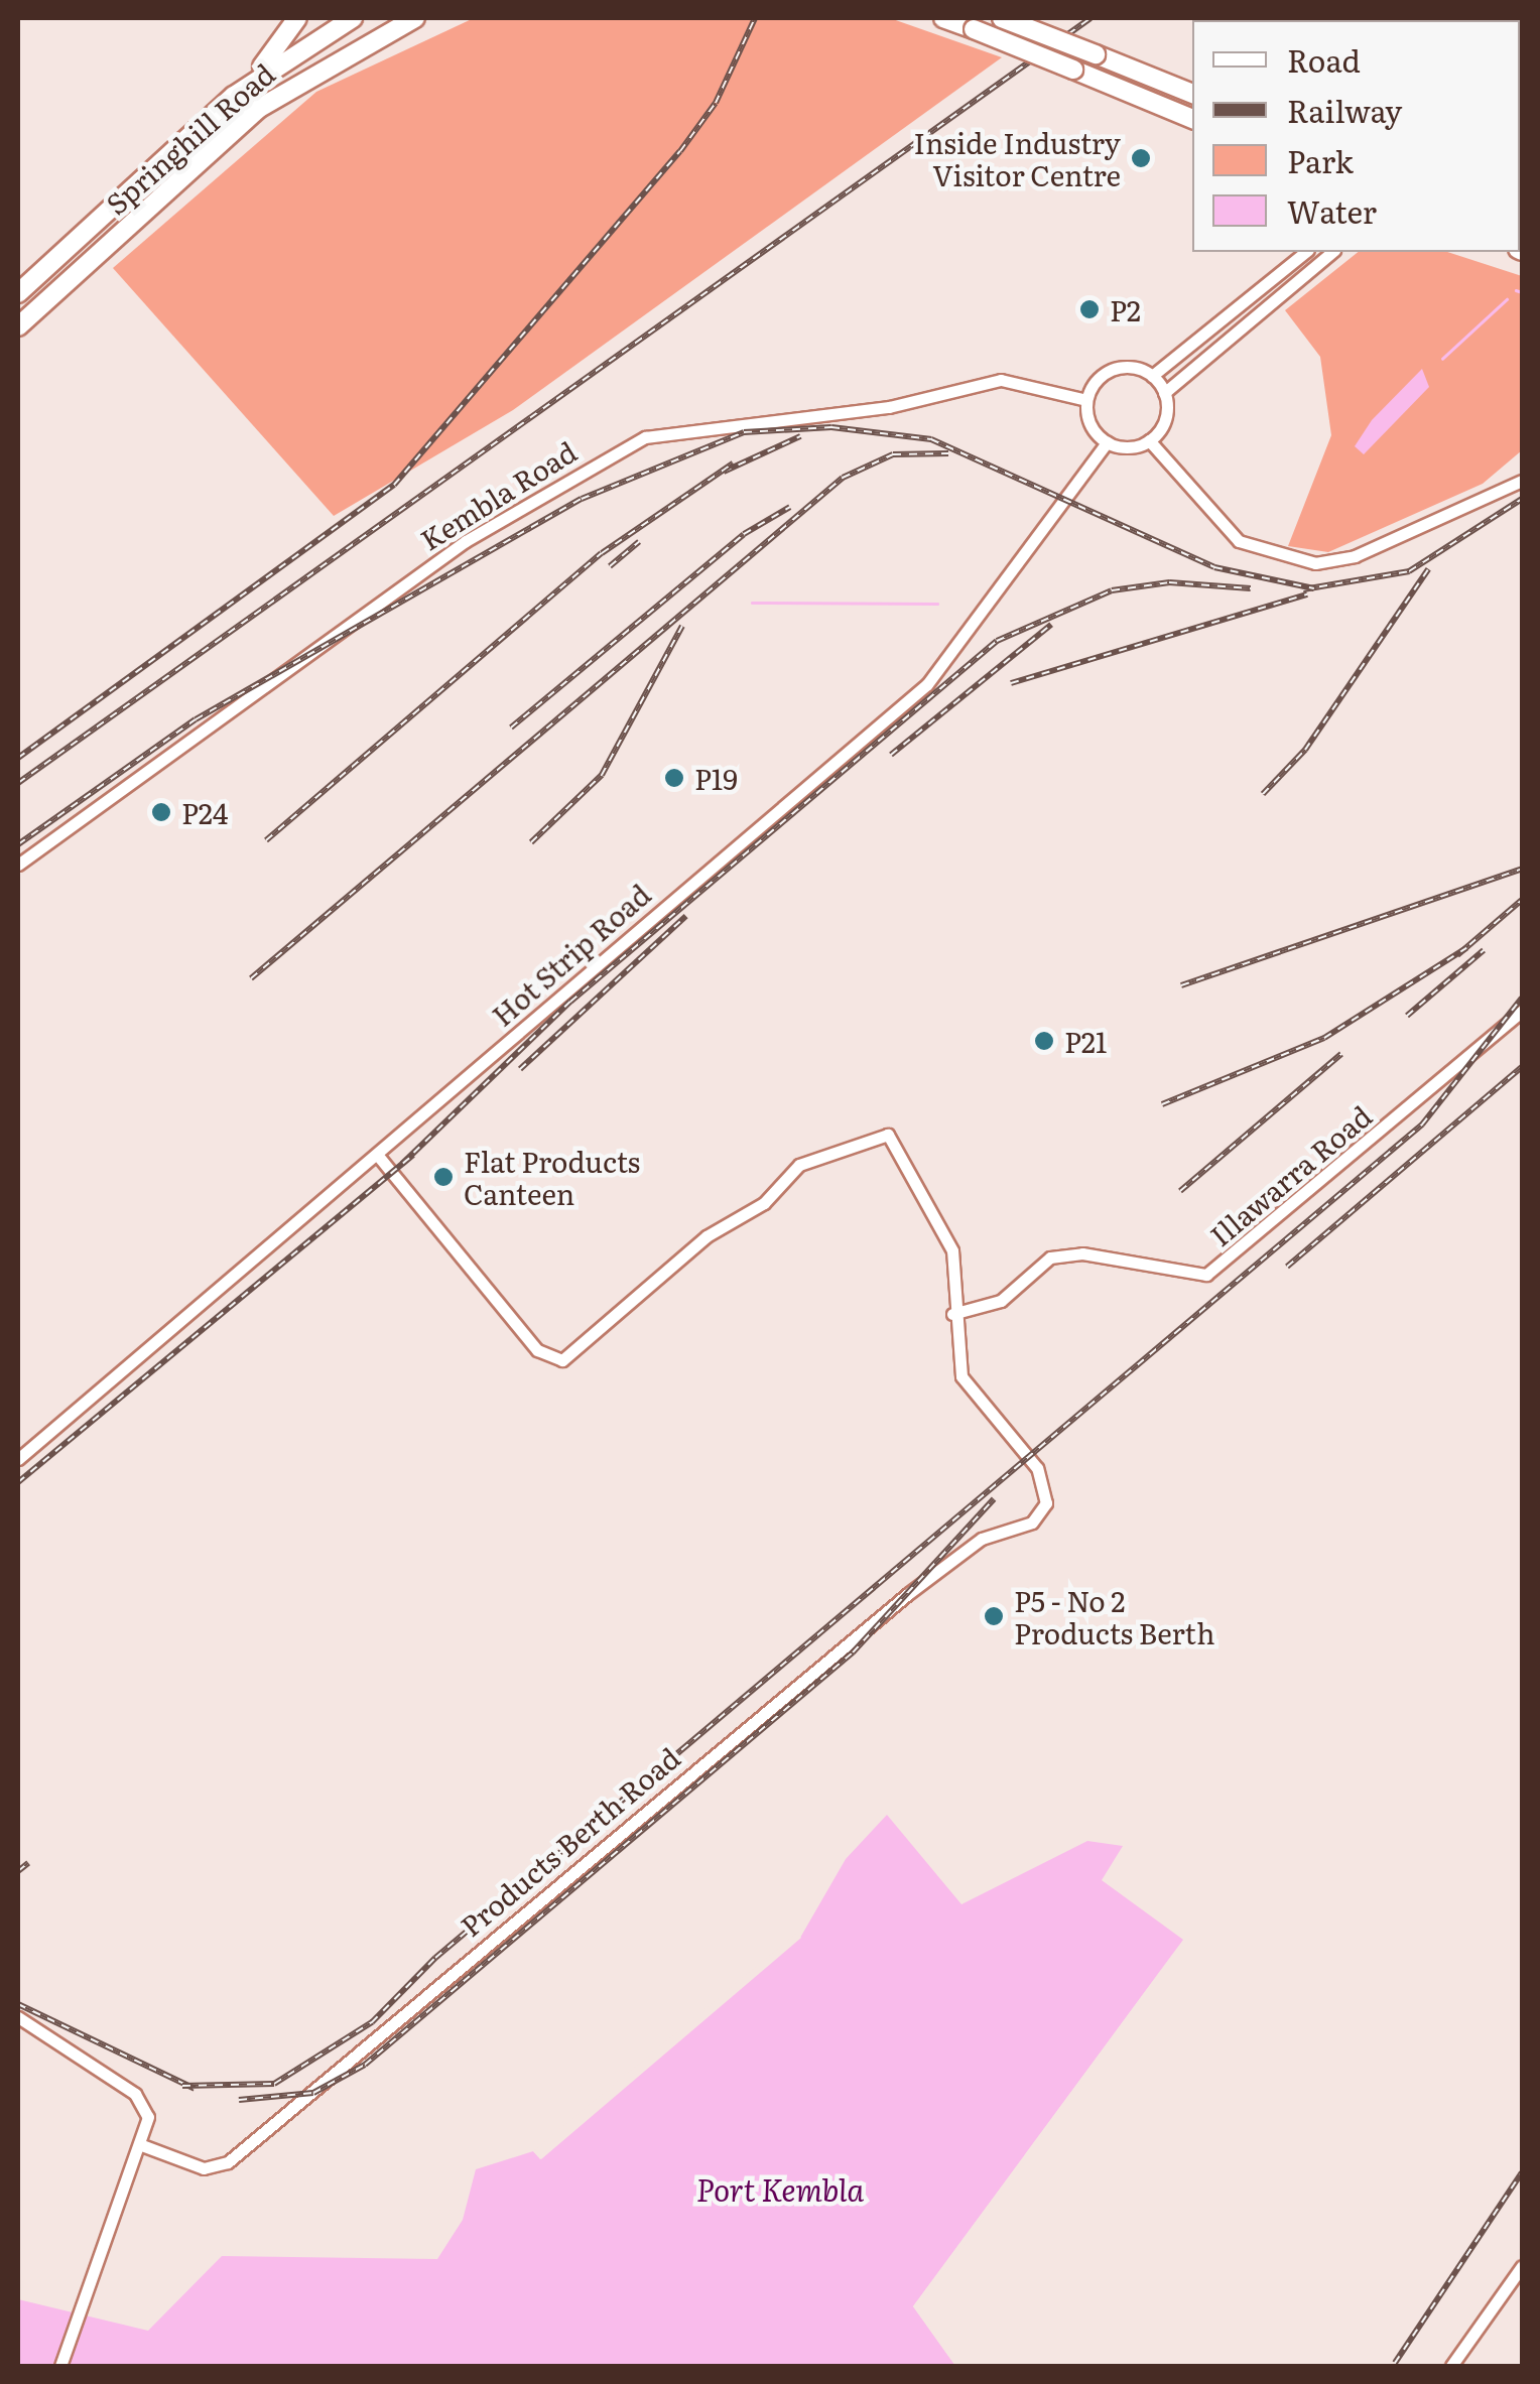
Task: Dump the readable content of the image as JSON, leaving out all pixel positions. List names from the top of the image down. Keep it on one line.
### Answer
{"streets":{"main road":["Springhill Road"],"street":["Kembla Road","Hot Strip Road","Illawarra Road","Products Berth Road"]},"crossings":[["Kembla Road","Hot Strip Road"],["Illawarra Road","Products Berth Road"]],"water":["Port Kembla"],"places":["Inside Industry Visitor Centre","P2","P19","P24","P21","Flat Products Canteen","P5 - No 2 Products Berth"],"legend":["Road","Railway","Park","Water"]}
